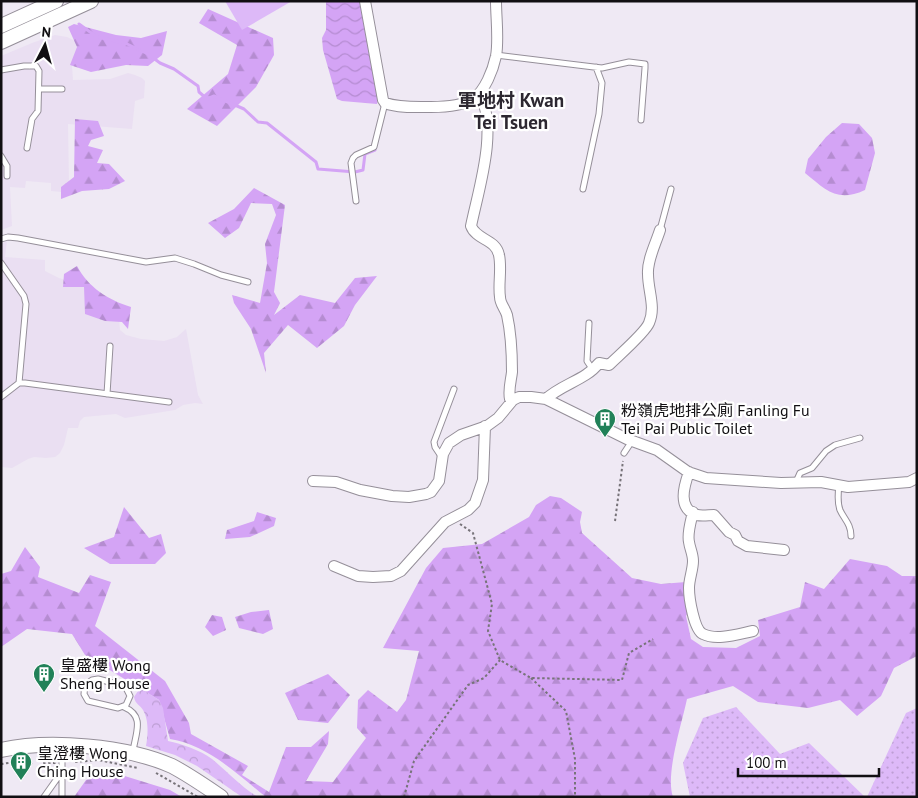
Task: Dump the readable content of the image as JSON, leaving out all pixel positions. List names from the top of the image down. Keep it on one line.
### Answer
{"districts":["軍地村 Kwan Tei Tsuen"],"places":{"building":["粉嶺虎地排公廁 Fanling Fu Tei Pai Public Toilet","皇盛樓 Wong Sheng House","皇澄樓 Wong Ching House"]},"scale_bar":"100 m","north":"top"}
